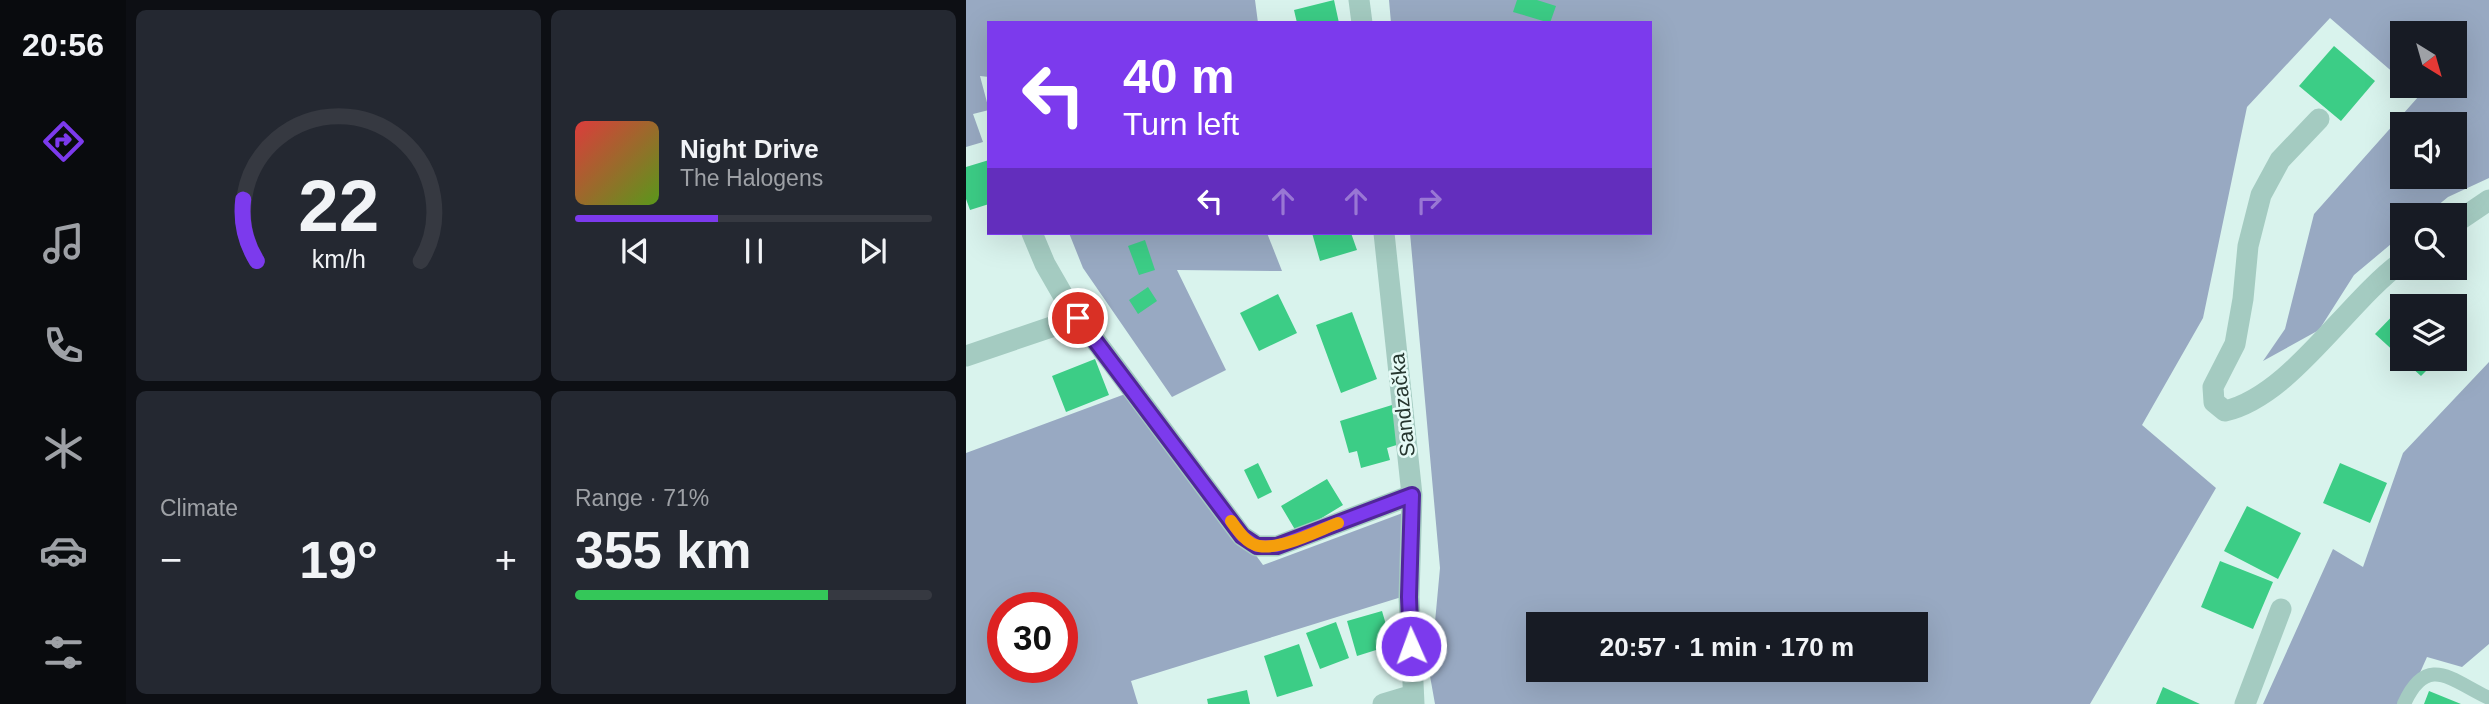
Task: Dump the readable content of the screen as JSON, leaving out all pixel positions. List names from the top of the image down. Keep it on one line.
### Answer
{"streets":{"street":["Sandzačka"]},"north":"bottom right","page":{"tabs":"20:56","turn":["40 m","Turn left"],"song":["Night Drive","The Halogens"],"tile":["Climate",["Range · 71%","355 km"]],"heat":["−","19°","+"],"limit":"30","trip":"20:57 · 1 min · 170 m","gauge":["22","km/h"]}}
